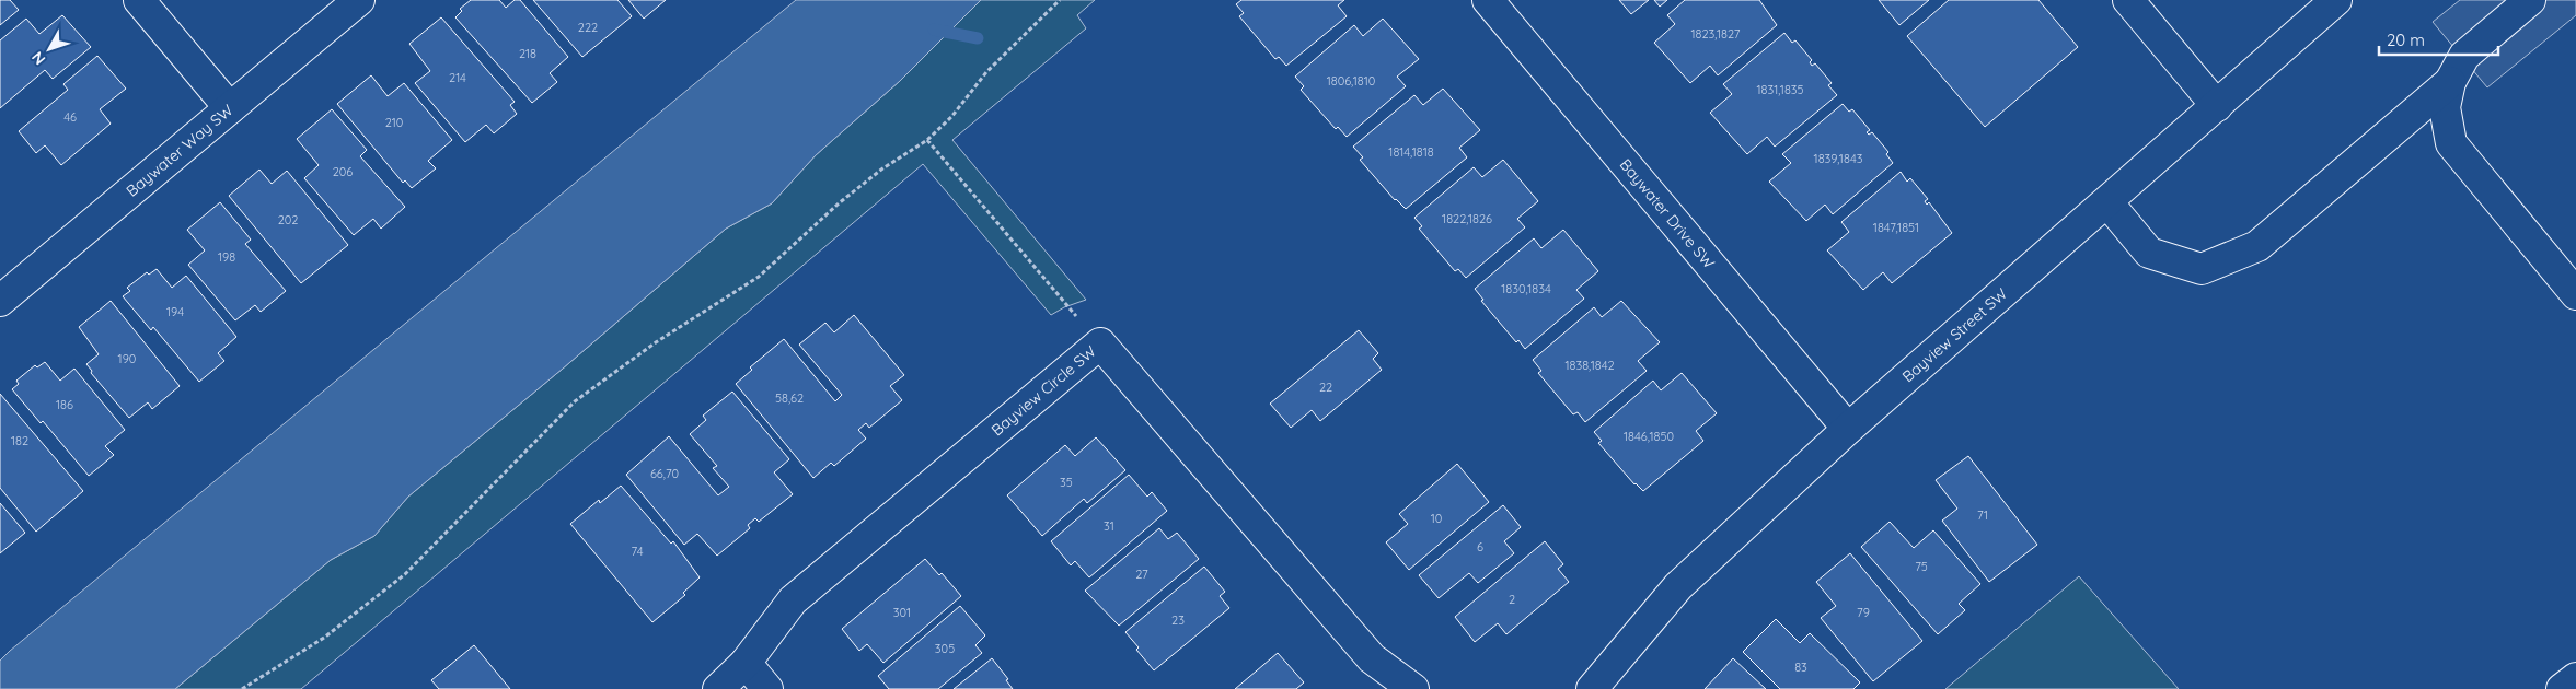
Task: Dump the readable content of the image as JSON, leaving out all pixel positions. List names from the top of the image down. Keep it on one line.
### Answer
{"streets":{"street":["Baywater Way SW","Baywater Drive SW","Bayview Street SW","Bayview Circle SW"]},"crossings":[["Baywater Drive SW","Bayview Street SW"]],"house_numbers":["222","1823,1827","218","214","1806,1810","1831,1835","46","210","1814,1818","1839,1843","206","1822,1826","202","1847,1851","198","1830,1834","194","190","1838,1842","22","58,62","186","1846,1850","182","66,70","35","71","10","31","6","74","75","27","2","301","79","23","305","83"],"scale_bar":"20 m","north":"bottom left"}
